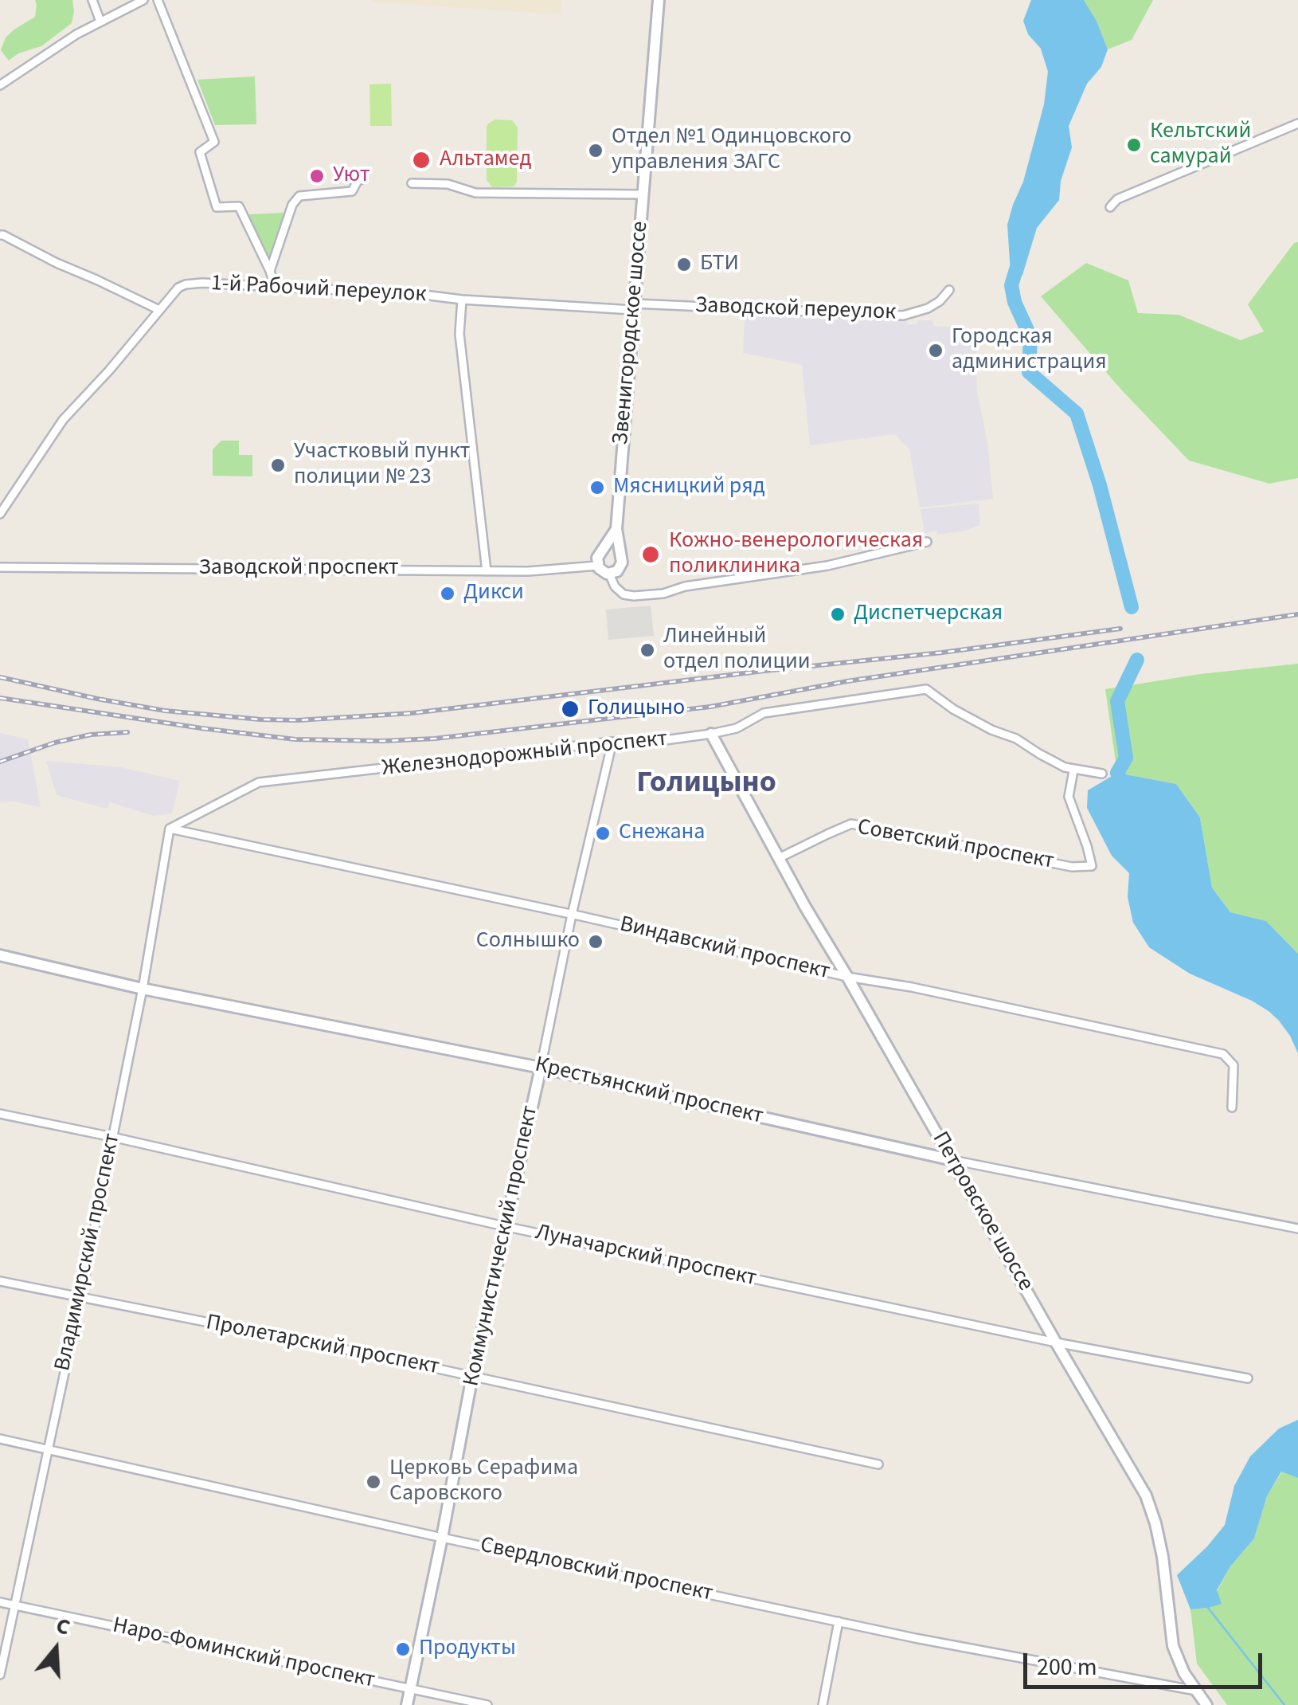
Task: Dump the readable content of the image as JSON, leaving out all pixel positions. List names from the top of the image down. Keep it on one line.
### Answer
{"streets":{"street":["1-й Рабочий переулок","Заводской переулок","Звенигородское шоссе","Заводской проспект","Железнодорожный проспект","Советский проспект","Виндавский проспект","Крестьянский проспект","Петровское шоссе","Коммунистический проспект","Владимирский проспект","Луначарский проспект","Пролетарский проспект","Свердловский проспект","Наро-Фоминский проспект"]},"crossings":[["1-й Рабочий переулок","Заводской переулок"],["1-й Рабочий переулок","Звенигородское шоссе"],["Заводской переулок","Звенигородское шоссе"],["Железнодорожный проспект","Советский проспект"],["Железнодорожный проспект","Виндавский проспект"],["Железнодорожный проспект","Петровское шоссе"],["Железнодорожный проспект","Коммунистический проспект"],["Железнодорожный проспект","Владимирский проспект"],["Советский проспект","Петровское шоссе"],["Виндавский проспект","Петровское шоссе"],["Виндавский проспект","Коммунистический проспект"],["Виндавский проспект","Владимирский проспект"],["Крестьянский проспект","Петровское шоссе"],["Крестьянский проспект","Коммунистический проспект"],["Крестьянский проспект","Владимирский проспект"],["Петровское шоссе","Луначарский проспект"],["Петровское шоссе","Свердловский проспект"],["Коммунистический проспект","Луначарский проспект"],["Коммунистический проспект","Пролетарский проспект"],["Коммунистический проспект","Свердловский проспект"],["Коммунистический проспект","Наро-Фоминский проспект"],["Владимирский проспект","Луначарский проспект"],["Владимирский проспект","Пролетарский проспект"],["Владимирский проспект","Свердловский проспект"],["Владимирский проспект","Наро-Фоминский проспект"]],"districts":["Голицыно"],"places":["Кельтский самурай","Отдел №1 Одинцовского управления ЗАГС","Альтамед","Уют","БТИ","Городская администрация","Участковый пункт полиции № 23","Мясницкий ряд","Кожно-венерологическая поликлиника","Дикси","Диспетчерская","Линейный отдел полиции","Голицыно","Снежана","Солнышко","Церковь Серафима Саровского","Продукты"],"scale_bar":"200 m","north":"top"}
